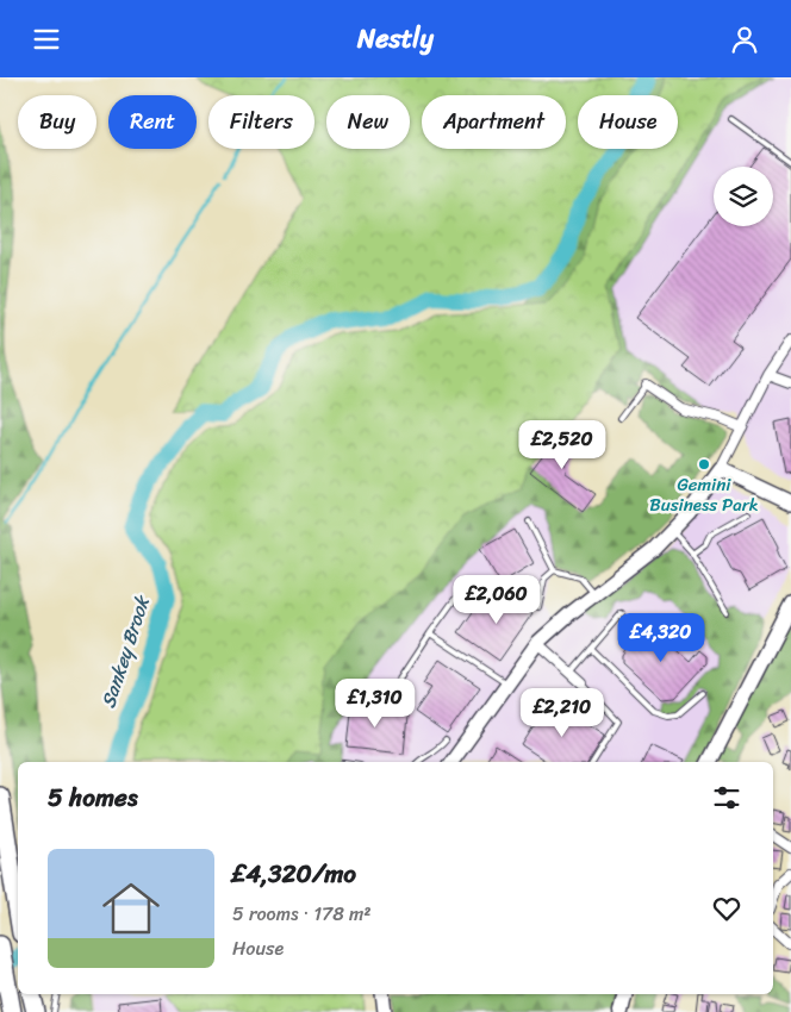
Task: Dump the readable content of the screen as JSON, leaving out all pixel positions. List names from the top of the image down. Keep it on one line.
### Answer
{"water":["Sankey Brook"],"places":["Gemini Business Park"],"page":{"header":"Nestly","chip":["Buy","Rent","Filters","New","Apartment","House"],"price":["£2,520","£2,060","£4,320","£1,310","£2,210"],"heading":"5 homes","list":[{"name":"£4,320/mo","note":"5 rooms · 178 m² · House"}]}}
